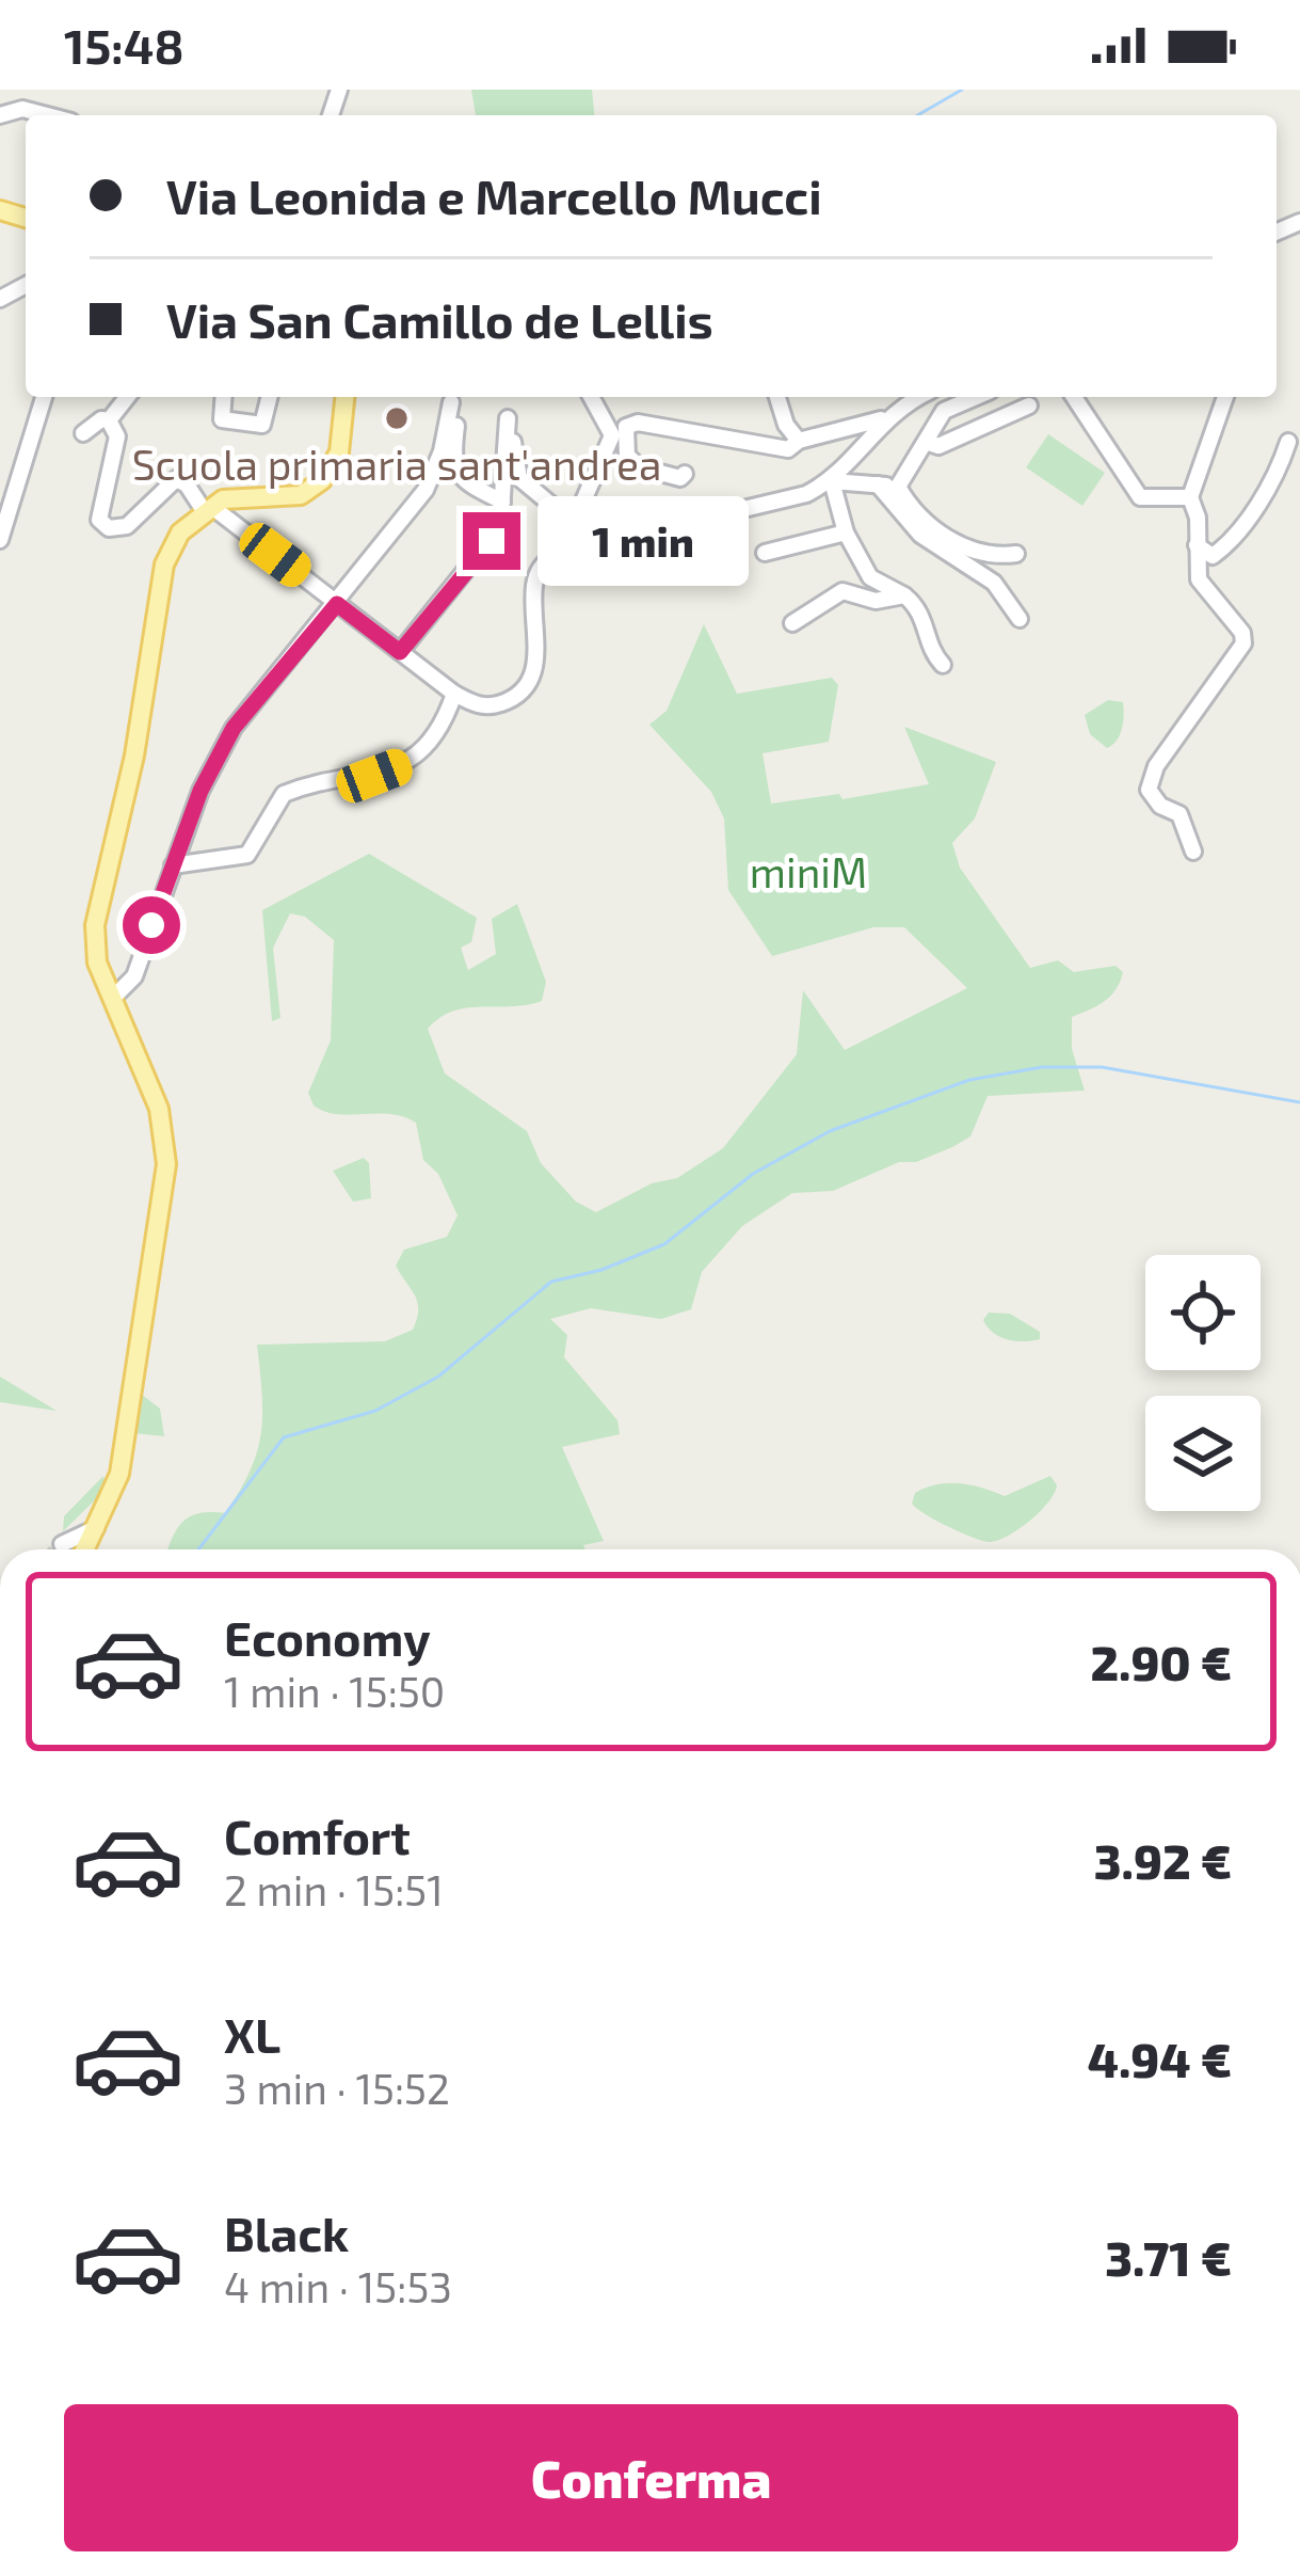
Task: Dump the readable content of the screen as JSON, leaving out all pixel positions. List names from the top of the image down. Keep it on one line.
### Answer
{"parks":["miniM"],"places":["Scuola primaria sant'andrea"],"page":{"status":"15:48","banner":["Via Leonida e Marcello Mucci","Via San Camillo de Lellis"],"bubble":"1 min","list":[{"name":"Economy","note":"1 min · 15:50","value":"2.90 €"},{"name":"Comfort","note":"2 min · 15:51","value":"3.92 €"},{"name":"XL","note":"3 min · 15:52","value":"4.94 €"},{"name":"Black","note":"4 min · 15:53","value":"3.71 €"}],"buttons":"Conferma"}}
